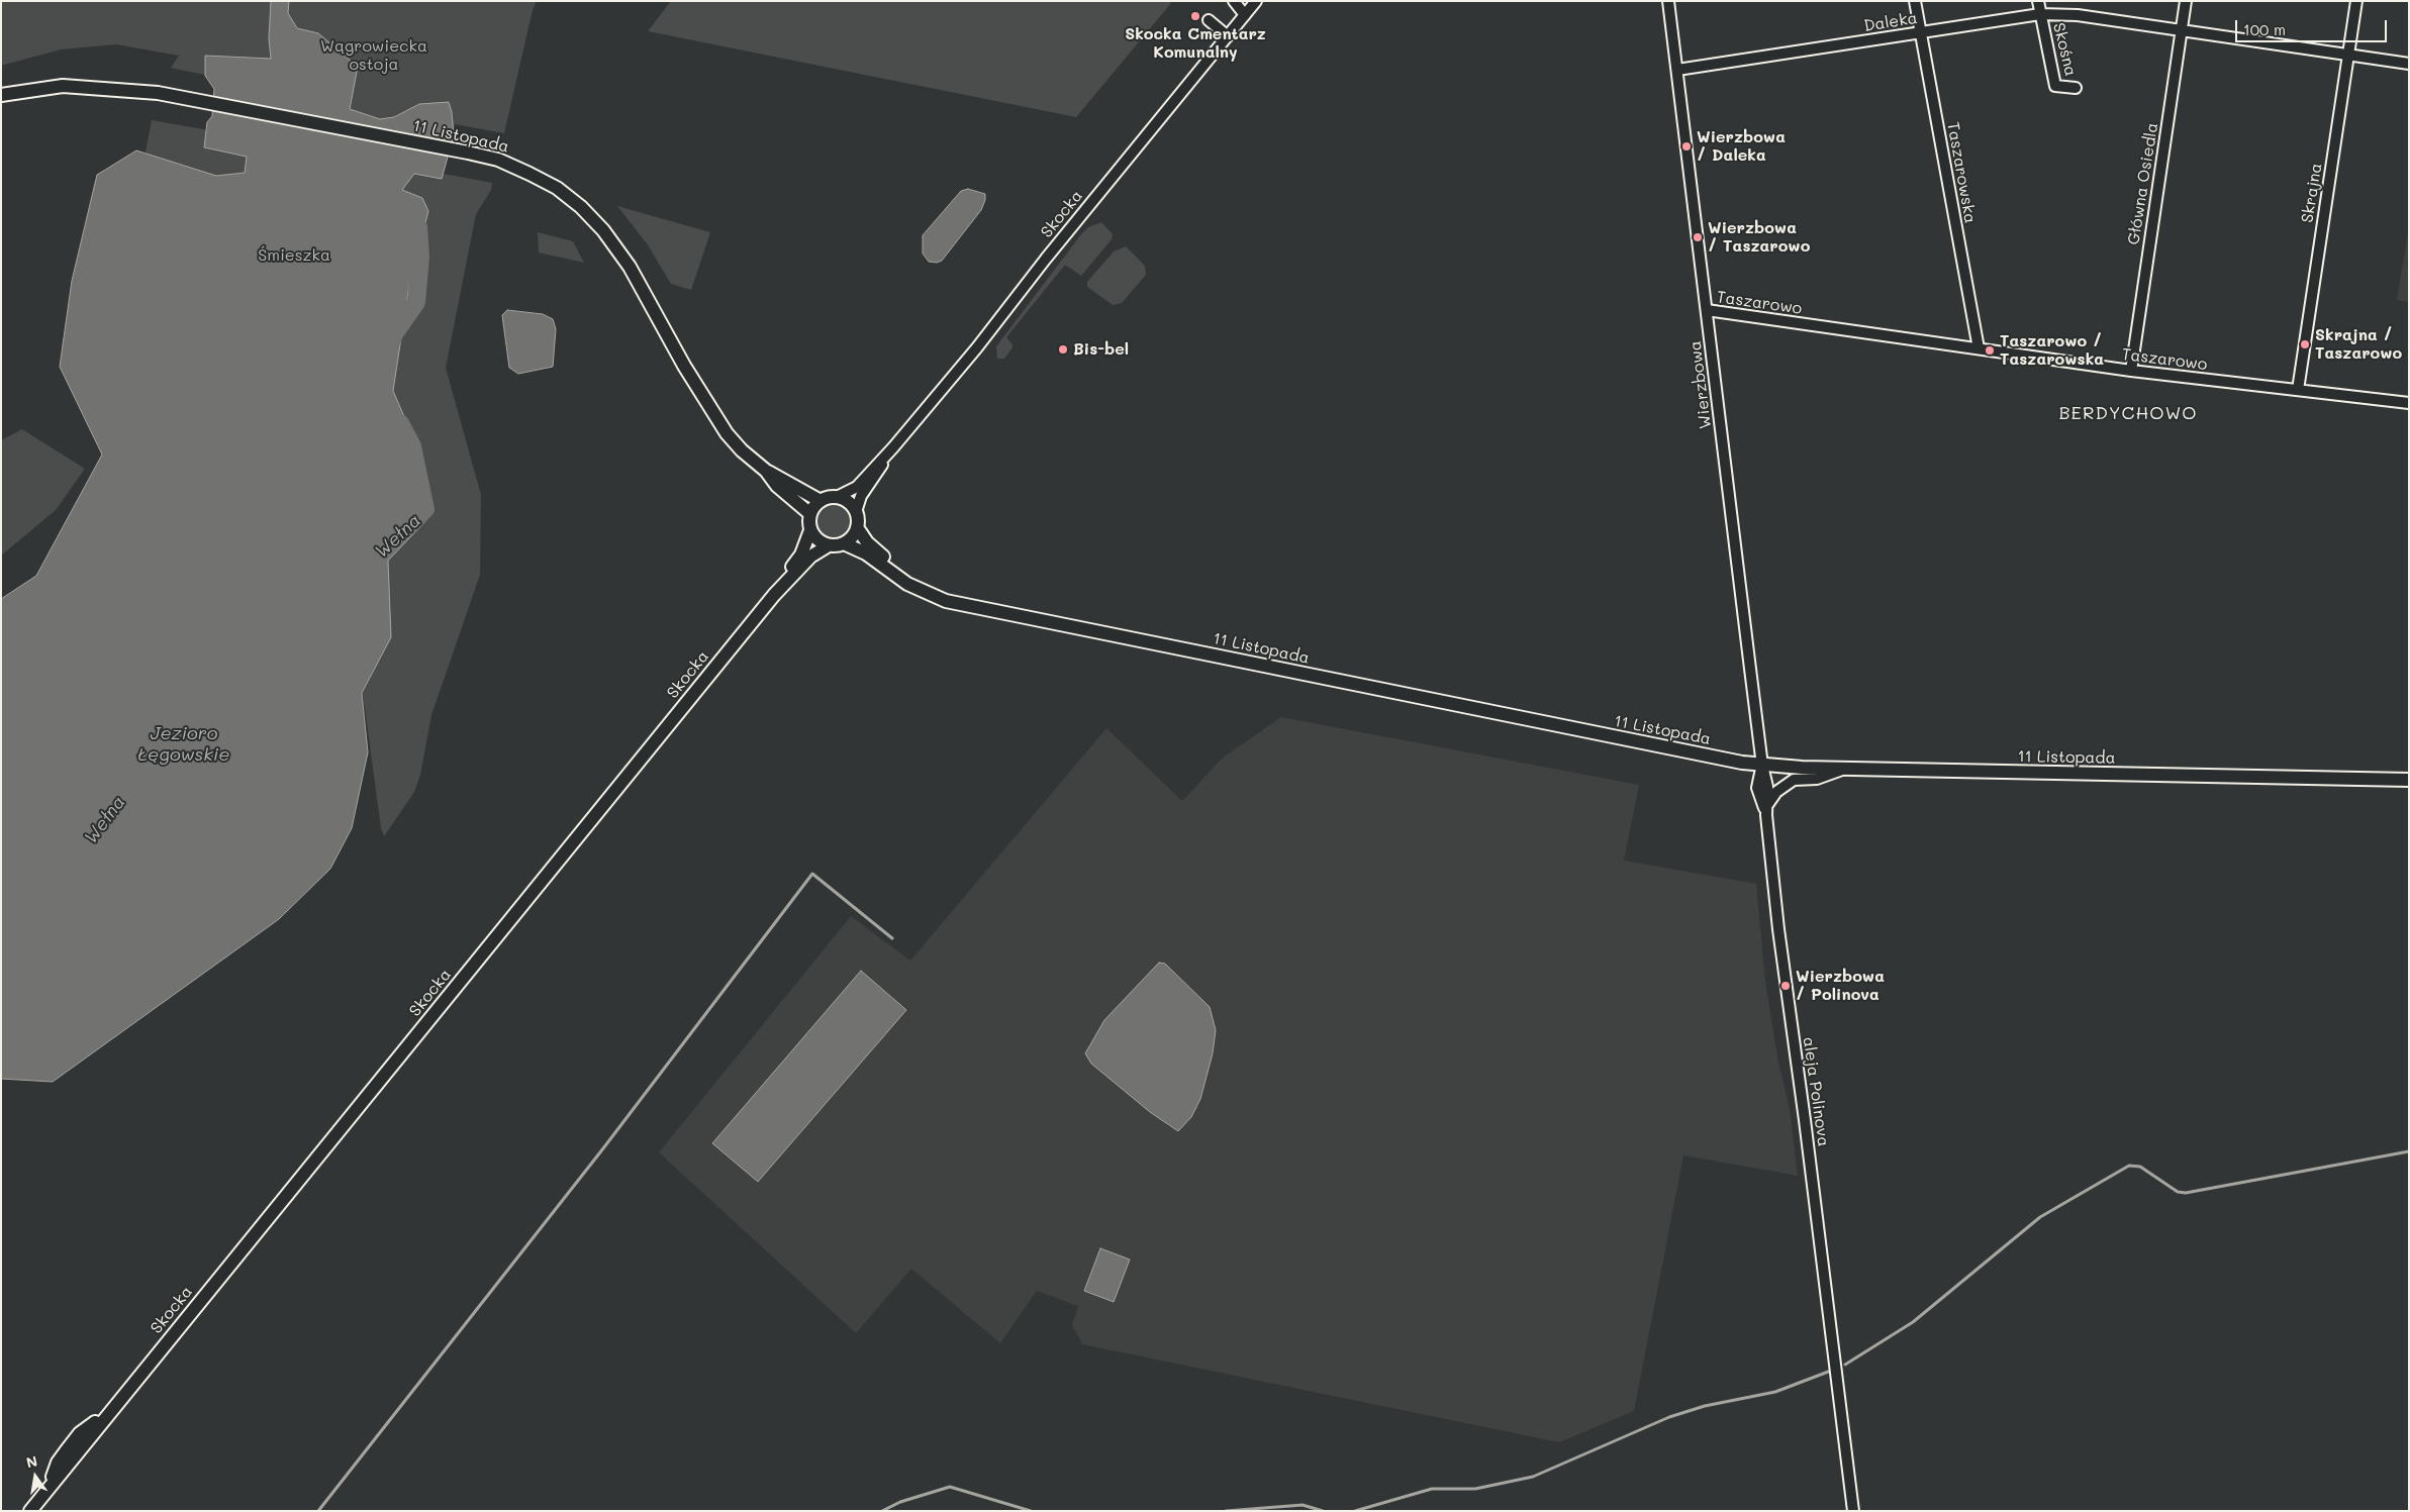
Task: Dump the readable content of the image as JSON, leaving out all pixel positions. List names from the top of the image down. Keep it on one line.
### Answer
{"streets":{"main road":["11 Listopada","Skocka"],"street":["Daleka","Skośna","Taszarowska","Główna Osiedla","Skrajna","Taszarowo","Wierzbowa","aleja Polinova"]},"crossings":[["Daleka","Skośna"],["Daleka","Taszarowska"],["Daleka","Główna Osiedla"],["Daleka","Skrajna"],["Daleka","Wierzbowa"],["11 Listopada","Skocka"],["11 Listopada","Wierzbowa"],["11 Listopada","aleja Polinova"],["Taszarowska","Taszarowo"],["Główna Osiedla","Taszarowo"],["Skrajna","Taszarowo"],["Taszarowo","Wierzbowa"],["Wierzbowa","aleja Polinova"]],"districts":["BERDYCHOWO"],"water":["Wełna","Jezioro Łęgowskie"],"parks":["Wągrowiecka ostoja","Śmieszka"],"places":["Skocka Cmentarz Komunalny","Wierzbowa / Daleka","Wierzbowa / Taszarowo","Skrajna / Taszarowo","Bis-bel","Taszarowo / Taszarowska","Wierzbowa / Polinova"],"scale_bar":"100 m","north":"top"}
